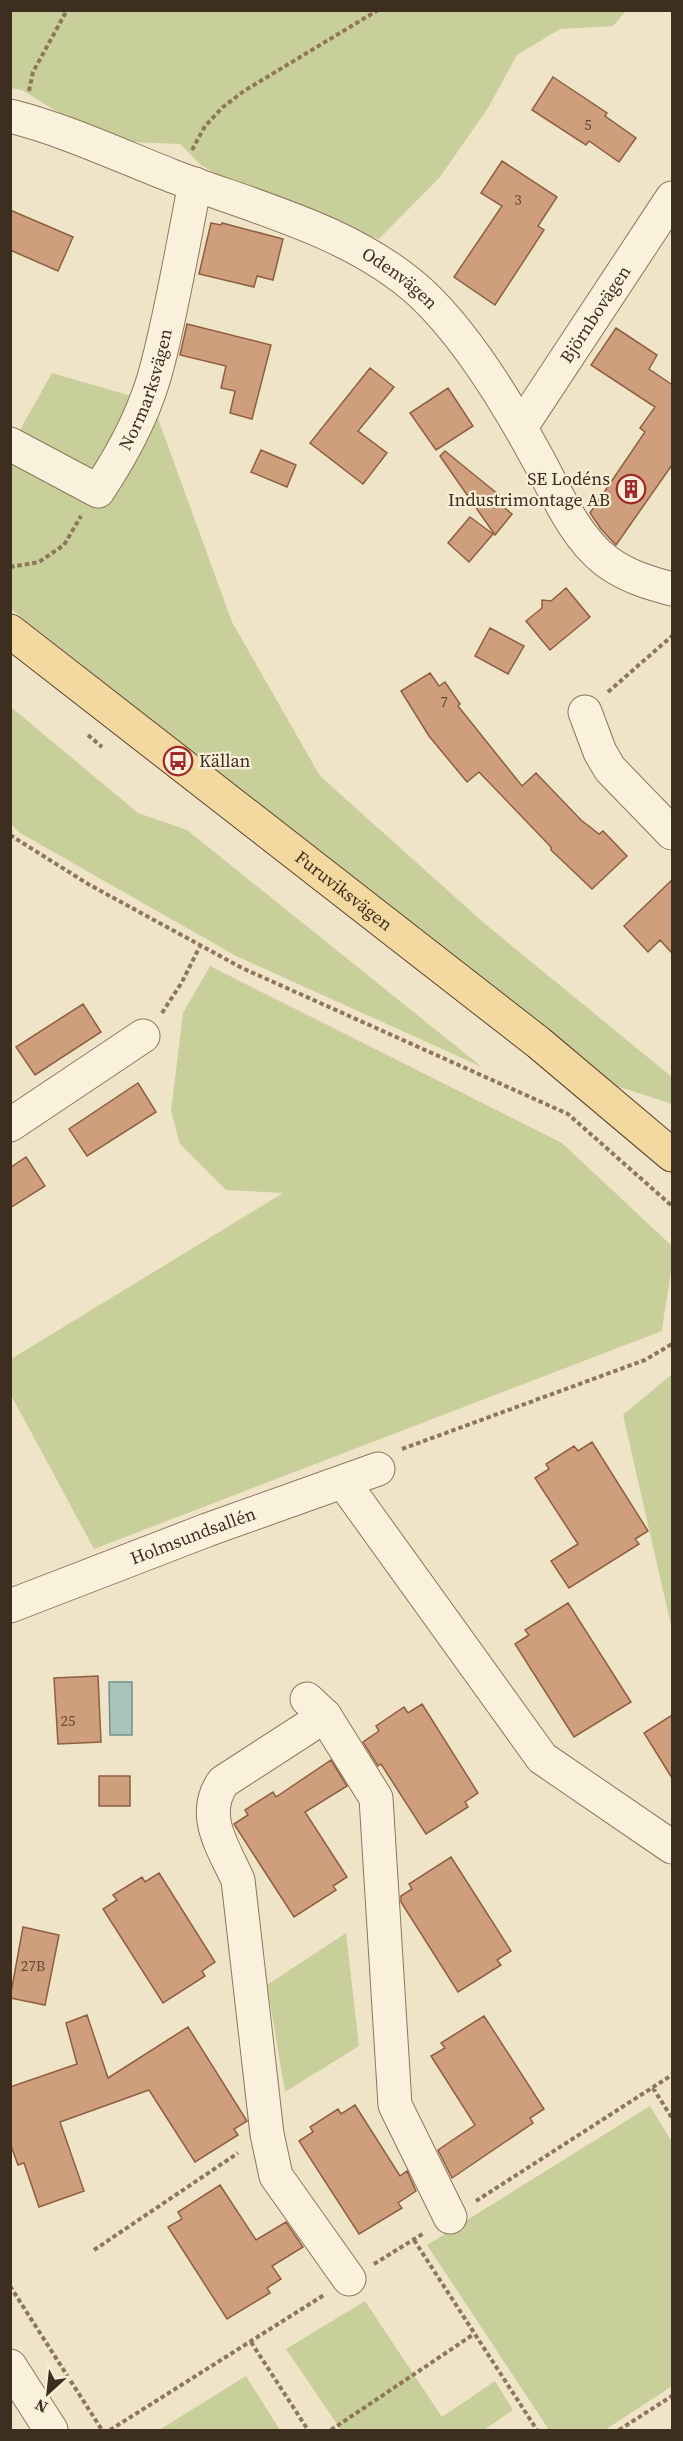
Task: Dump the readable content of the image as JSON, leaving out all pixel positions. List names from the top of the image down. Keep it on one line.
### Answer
{"streets":{"main road":["Furuviksvägen"],"street":["Odenvägen","Björnbovägen","Normarksvägen","Holmsundsallén"]},"crossings":[["Odenvägen","Björnbovägen"],["Odenvägen","Normarksvägen"]],"places":{"building":["SE Lodéns Industrimontage AB"],"bus stop":["Källan"]},"house_numbers":["5","3","7","25","27B"],"north":"bottom left"}
